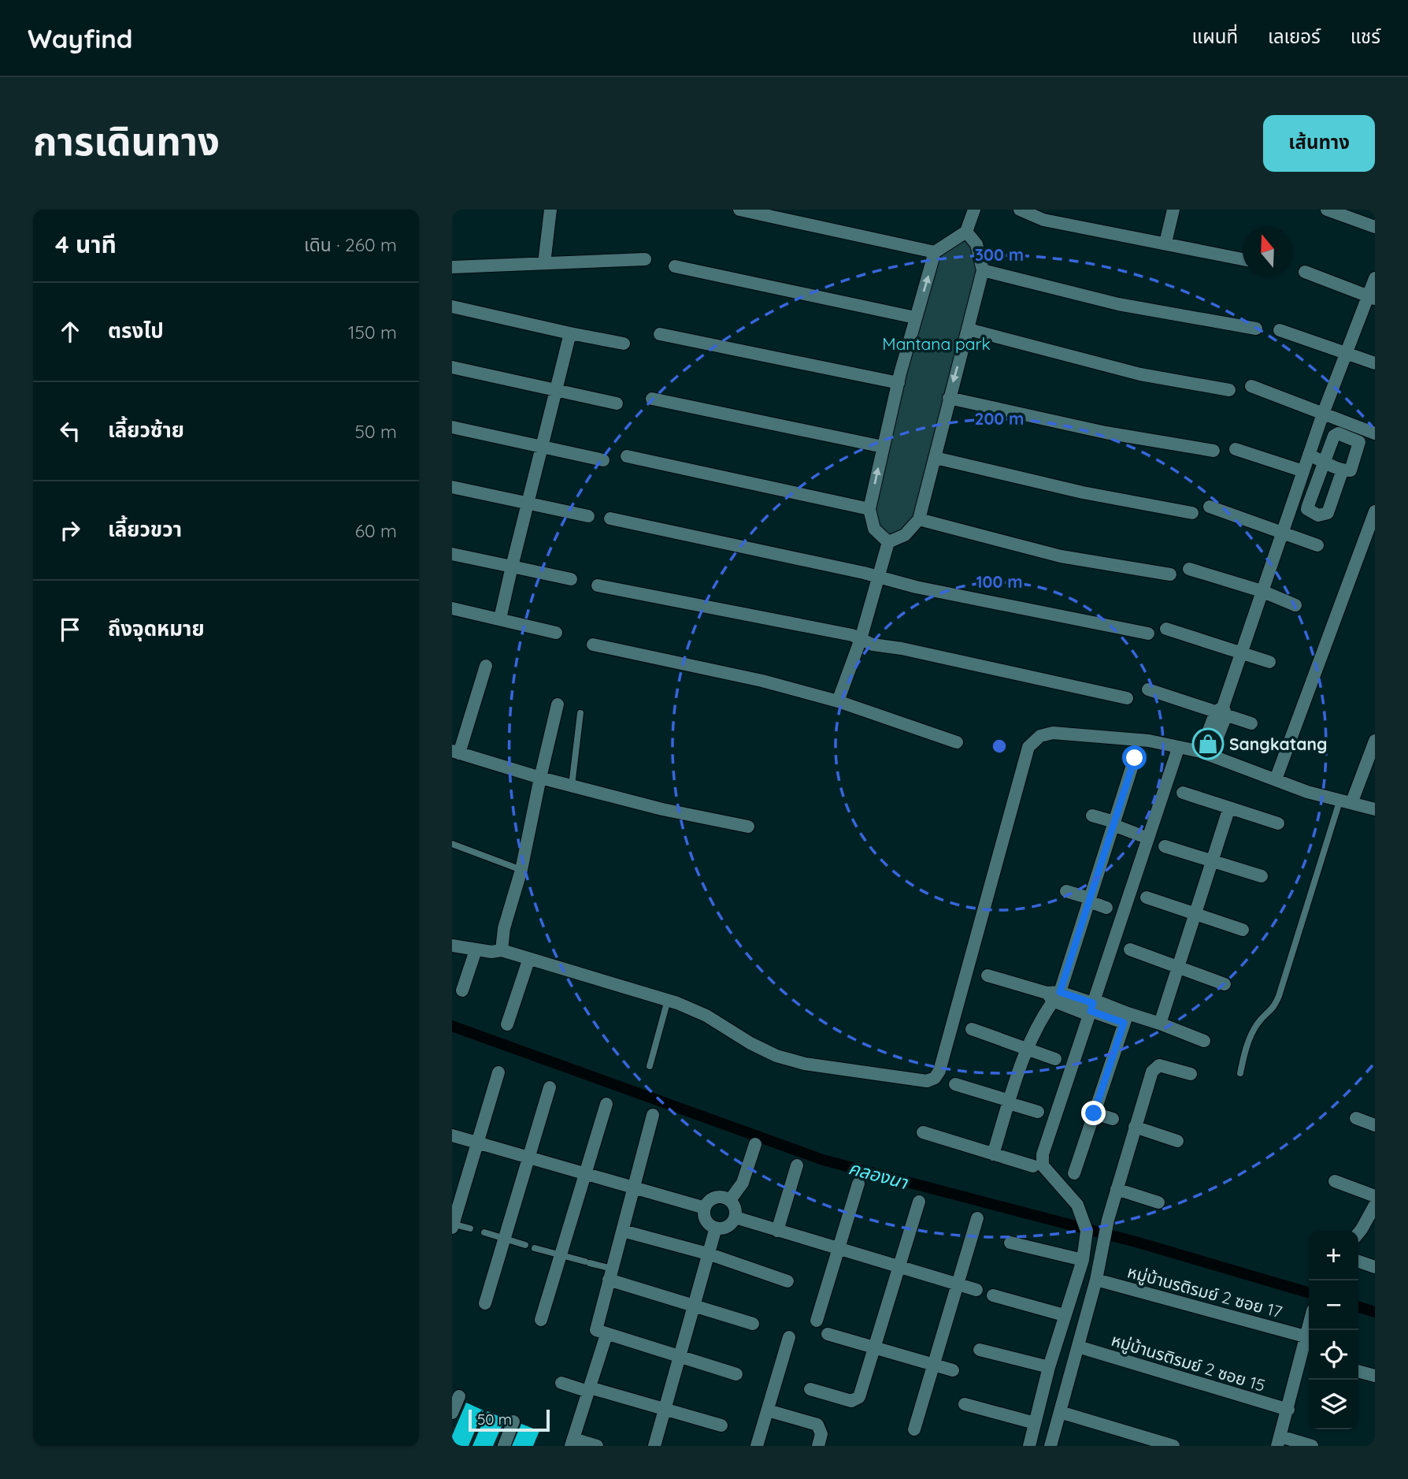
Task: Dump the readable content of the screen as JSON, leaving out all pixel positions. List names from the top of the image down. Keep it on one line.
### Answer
{"streets":{"street":["หมู่บ้านรติรมย์ 2 ซอย 17","หมู่บ้านรติรมย์ 2 ซอย 15"]},"water":["คลองนา"],"parks":["Mantana park"],"places":{"shop":["Sangkatang"]},"scale_bar":"50 m","north":"top","page":{"header":"Wayfind","nav":["แผนที่","เลเยอร์","แชร์"],"title":"การเดินทาง","buttons":"เส้นทาง","heading":["4 นาที","เดิน · 260 m"],"list":[["ตรงไป","150 m"],["เลี้ยวซ้าย","50 m"],["เลี้ยวขวา","60 m"],"ถึงจุดหมาย"],"map_buttons":["+","−"],"scale":"50 m"},"rings":["300 m","200 m","100 m"]}
